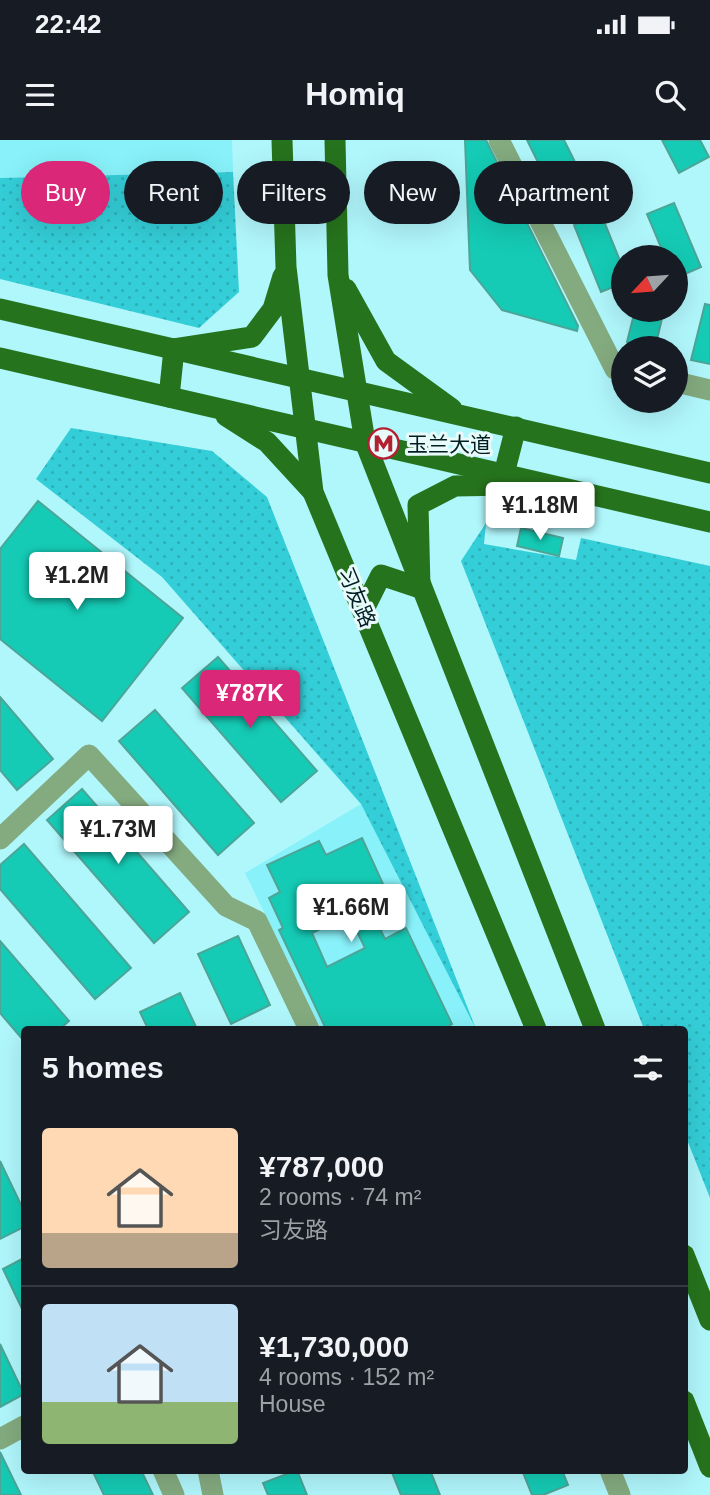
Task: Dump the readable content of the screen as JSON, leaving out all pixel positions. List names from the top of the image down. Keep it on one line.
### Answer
{"streets":{"main road":["习友路"]},"places":{"metro station":["玉兰大道"]},"north":"bottom left","page":{"status":"22:42","header":"Homiq","chip":["Buy","Rent","Filters","New","Apartment"],"price":["¥1.18M","¥1.2M","¥787K","¥1.73M","¥1.66M"],"heading":"5 homes","list":[{"name":"¥787,000","note":"2 rooms · 74 m² · 习友路"},{"name":"¥1,730,000","note":"4 rooms · 152 m² · House"}]}}
